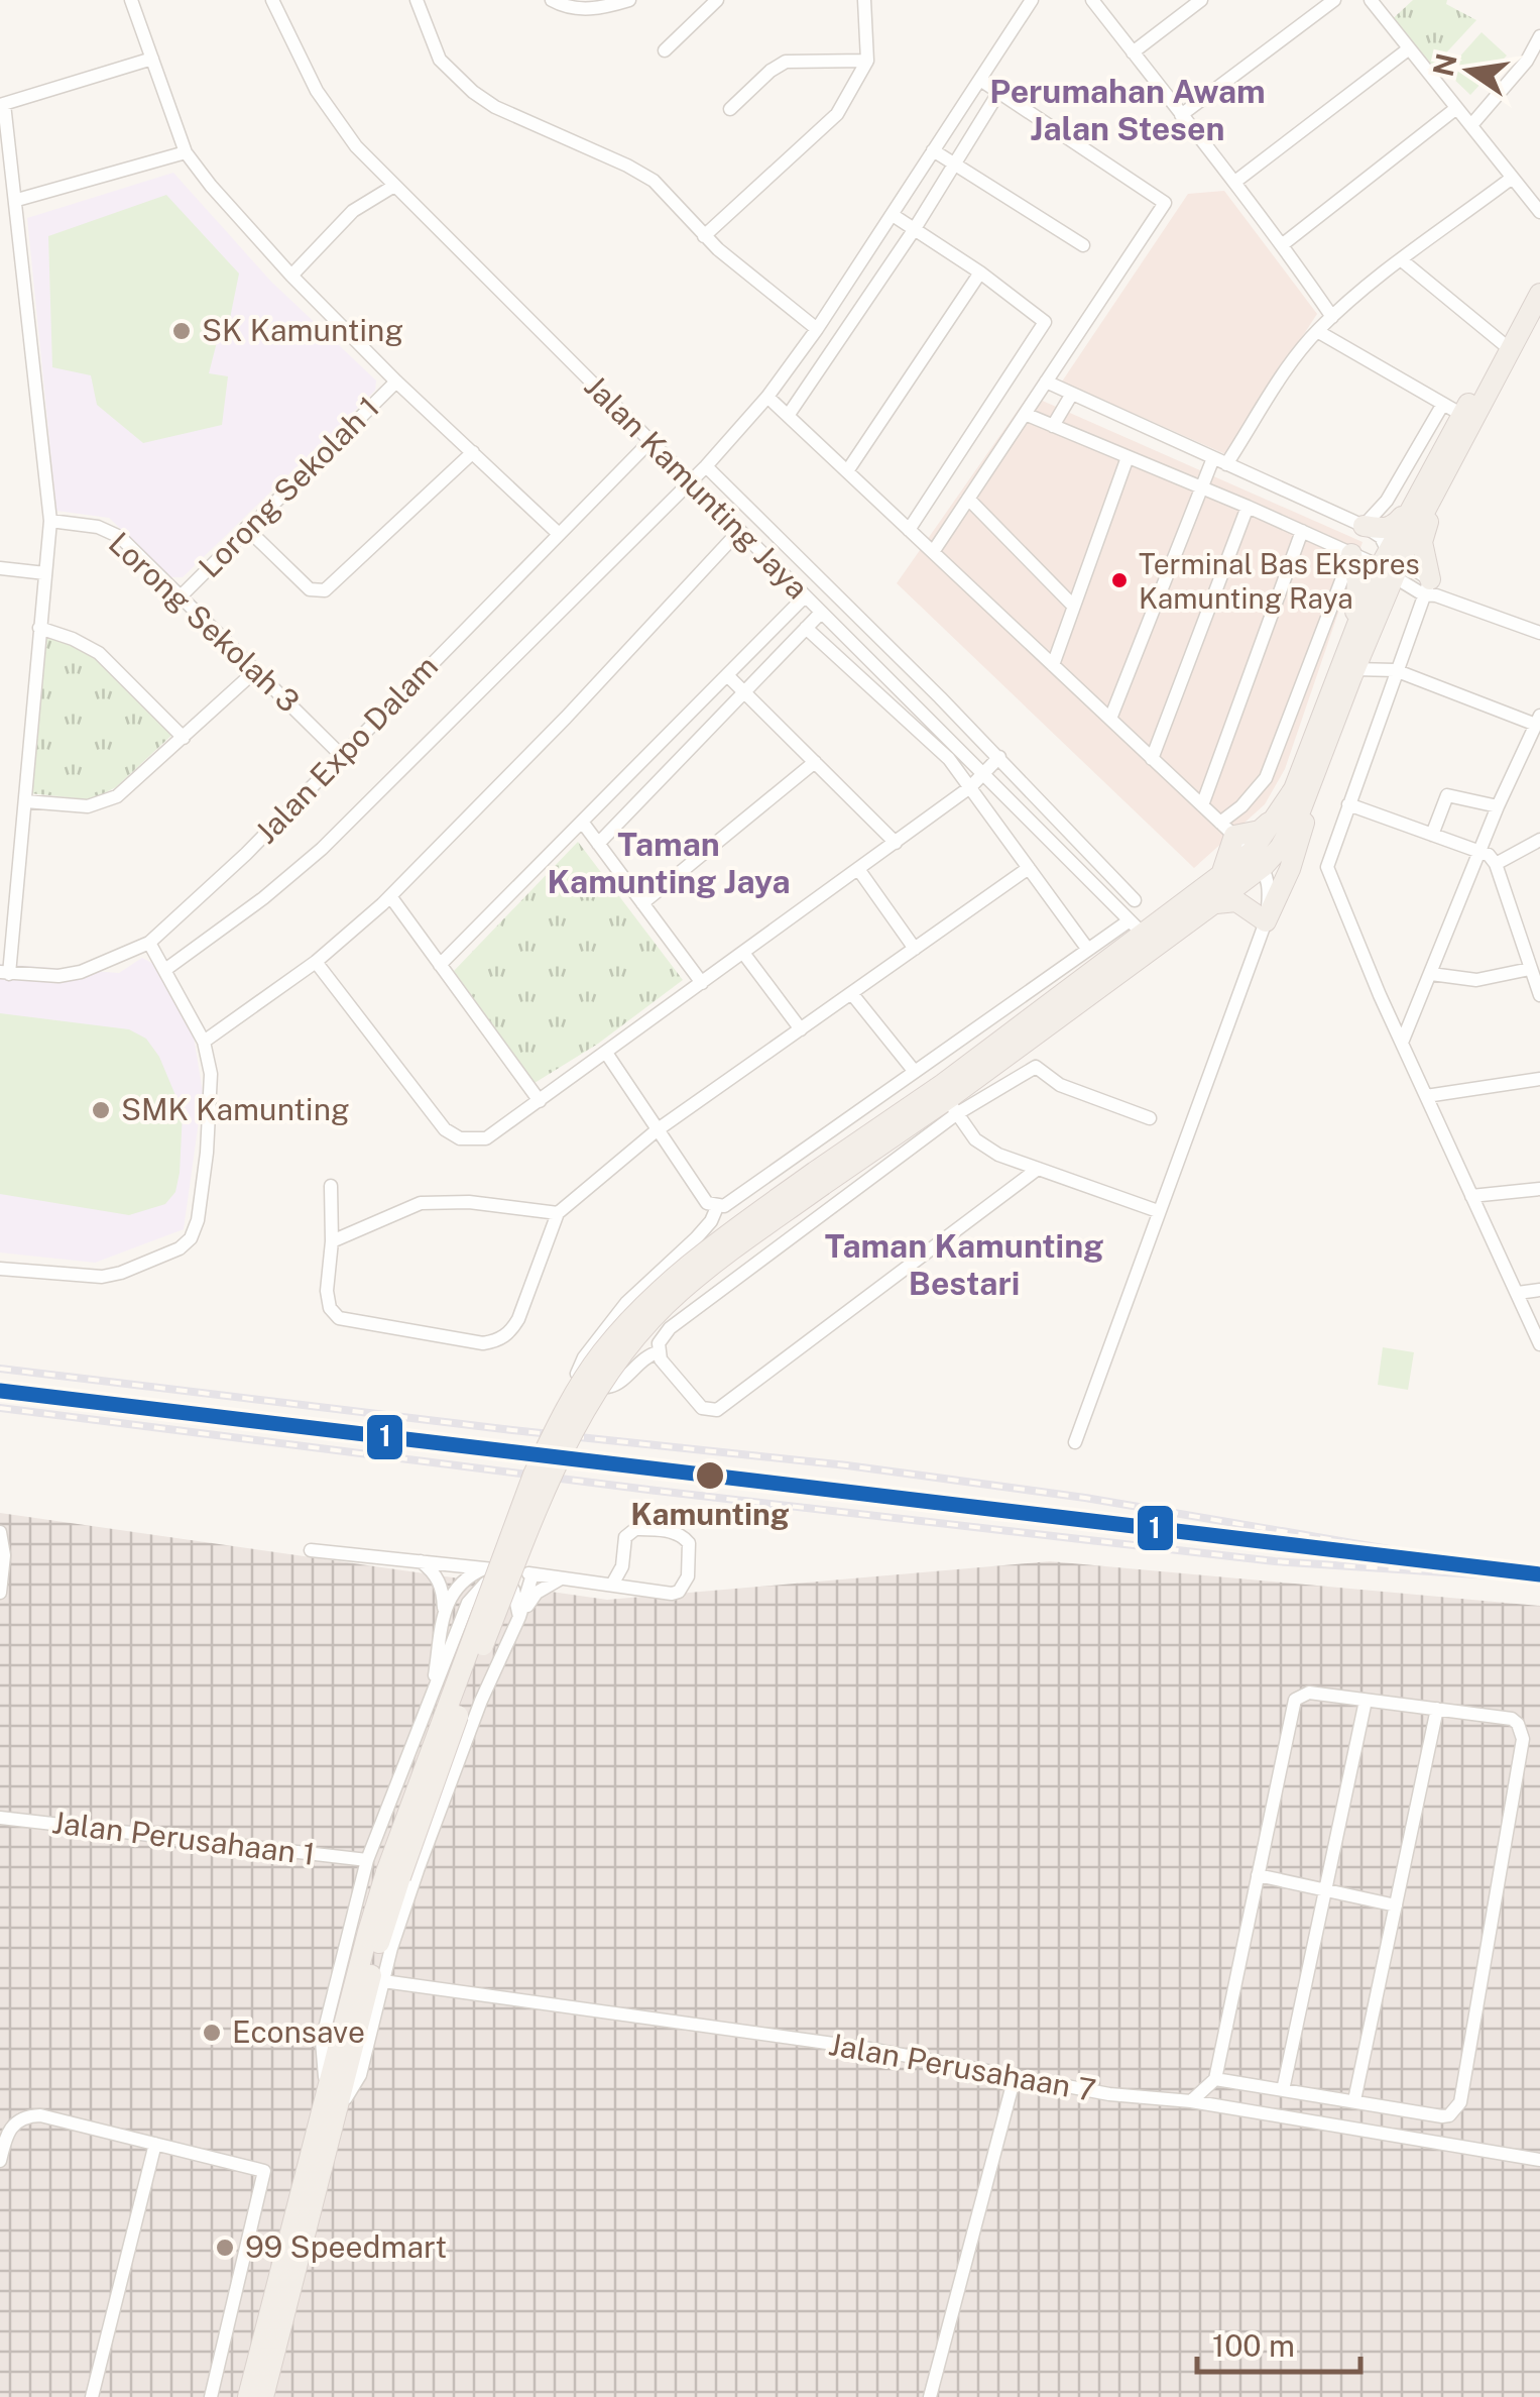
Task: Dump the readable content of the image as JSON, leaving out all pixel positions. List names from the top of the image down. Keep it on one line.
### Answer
{"streets":{"street":["Lorong Sekolah 1","Jalan Kamunting Jaya","Lorong Sekolah 3","Jalan Expo Dalam","Jalan Perusahaan 1","Jalan Perusahaan 7"]},"crossings":[["Lorong Sekolah 1","Lorong Sekolah 3"],["Jalan Kamunting Jaya","Jalan Expo Dalam"],["Lorong Sekolah 3","Jalan Expo Dalam"]],"districts":["Perumahan Awam Jalan Stesen","Taman Kamunting Jaya","Taman Kamunting Bestari"],"places":["SK Kamunting","Terminal Bas Ekspres Kamunting Raya","SMK Kamunting","Kamunting","Econsave","99 Speedmart"],"lines":["rail line 1"],"scale_bar":"100 m","north":"left"}
